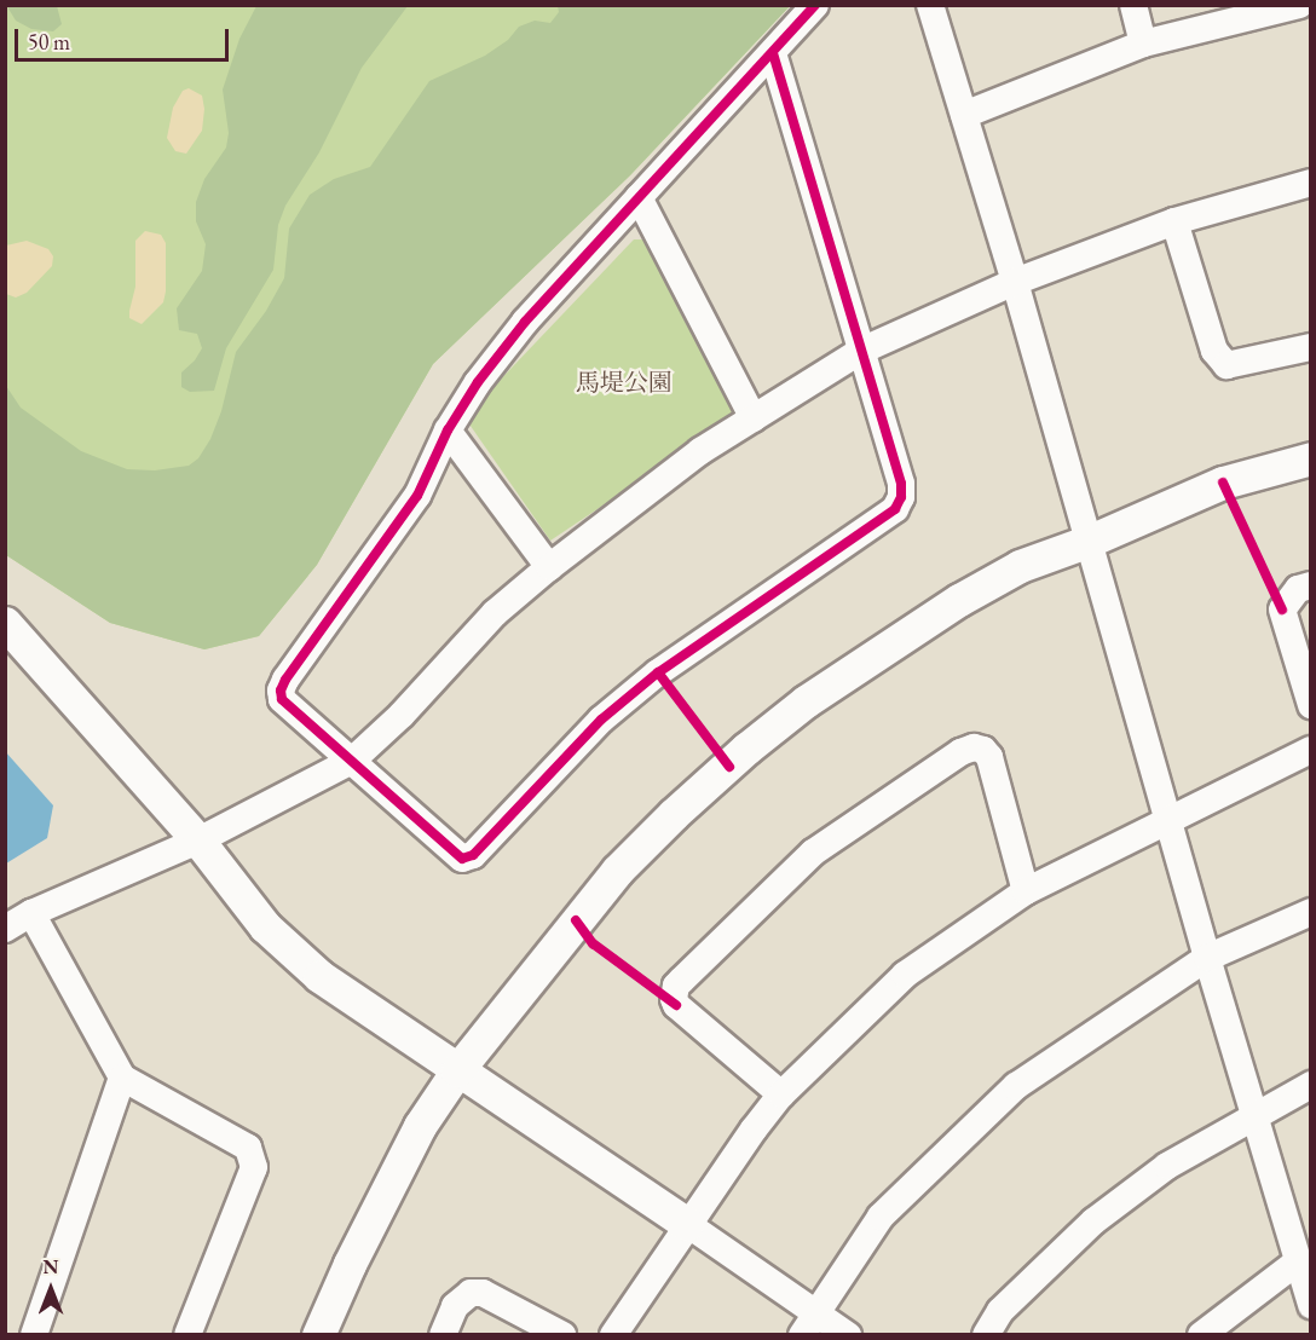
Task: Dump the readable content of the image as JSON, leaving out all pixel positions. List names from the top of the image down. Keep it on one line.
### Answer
{"parks":["馬堤公園"],"scale_bar":"50 m","north":"top"}
